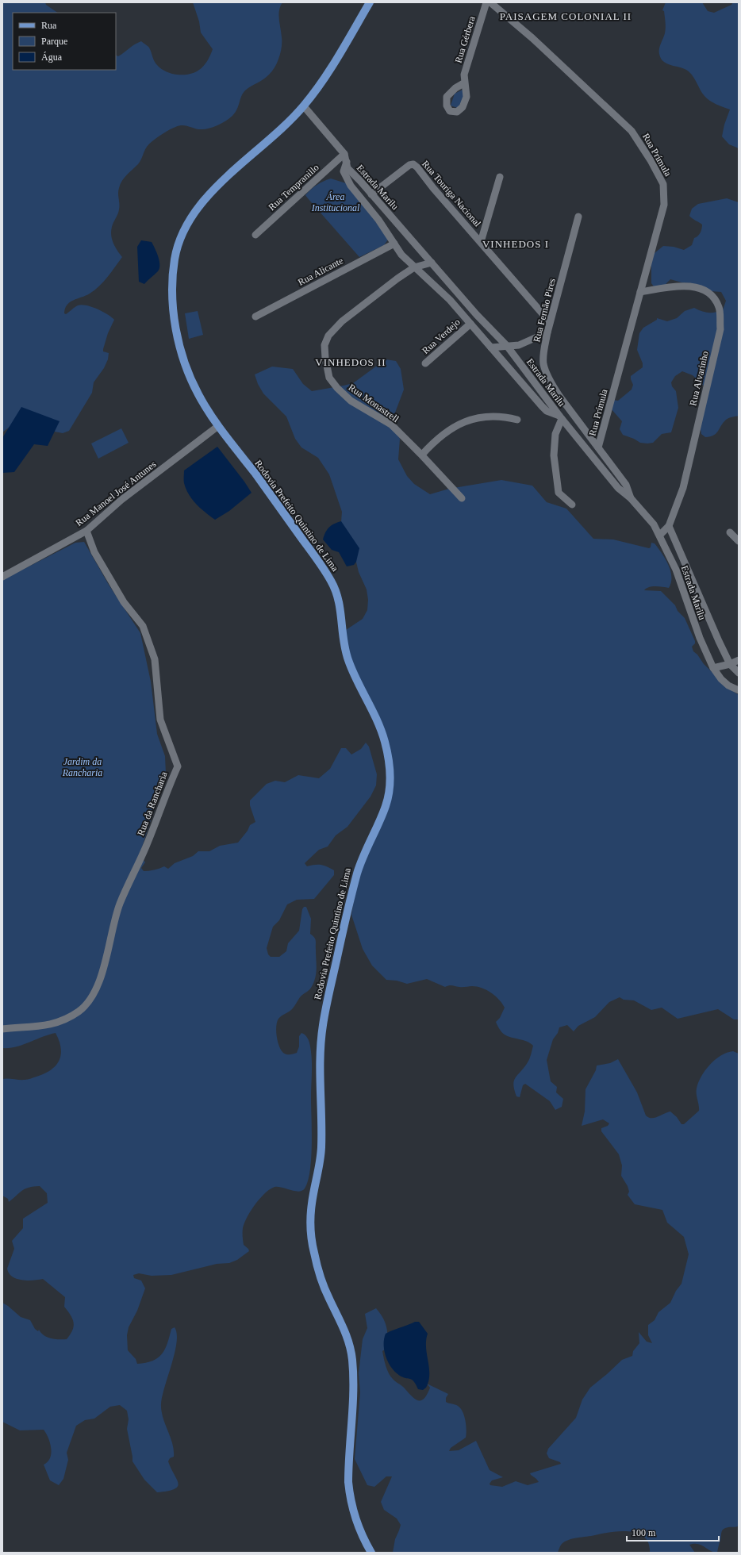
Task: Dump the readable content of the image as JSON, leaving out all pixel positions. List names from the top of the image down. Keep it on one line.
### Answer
{"streets":{"main road":["Rodovia Prefeito Quintino de Lima"],"street":["Rua Gérbera","Rua Prímula","Rua Tempranillo","Estrada Marilu","Rua Touriga Nacional","Rua Alicante","Rua Fernão Pires","Rua Verdejo","Rua Alvarinho","Rua Monastrell","Rua Manoel José Antunes","Rua da Rancharia"]},"crossings":[["Rua Prímula","Rua Fernão Pires"],["Rua Prímula","Rua Alvarinho"],["Rua Tempranillo","Estrada Marilu"],["Estrada Marilu","Rua Touriga Nacional"],["Estrada Marilu","Rua Fernão Pires"],["Estrada Marilu","Rua Alvarinho"],["Estrada Marilu","Rua Monastrell"],["Estrada Marilu","Rodovia Prefeito Quintino de Lima"],["Rua Touriga Nacional","Rua Fernão Pires"],["Rua Manoel José Antunes","Rodovia Prefeito Quintino de Lima"],["Rua Manoel José Antunes","Rua da Rancharia"]],"districts":["PAISAGEM COLONIAL II","VINHEDOS I","VINHEDOS II"],"parks":["Área Institucional","Jardim da Rancharia"],"legend":["Rua","Parque","Água"],"scale_bar":"100 m"}
